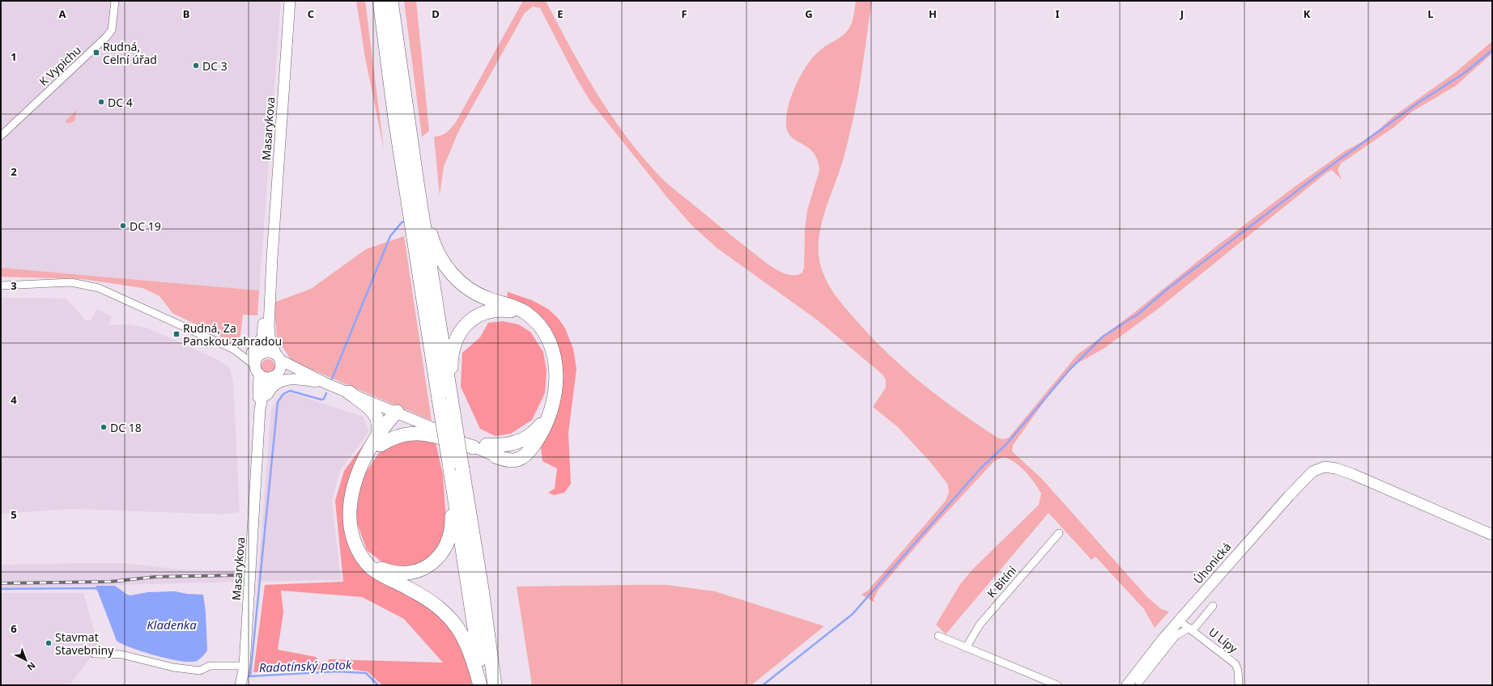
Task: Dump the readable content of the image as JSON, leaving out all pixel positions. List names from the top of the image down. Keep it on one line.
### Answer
{"streets":{"main road":["Masarykova","Úhonická"],"street":["K Vypichu","K Bitíni","U Lípy"]},"crossings":[["Úhonická","U Lípy"]],"water":["Kladenka","Radotínský potok"],"places":{"transit":["Rudná, Celní úřad","Rudná, Za Panskou zahradou"],"other":["DC 3","DC 4","DC 19","DC 18","Stavmat Stavebniny"]},"north":"bottom right","grid":{"columns":["A","B","C","D","E","F","G","H","I","J","K","L"],"rows":["1","2","3","4","5","6"]}}
